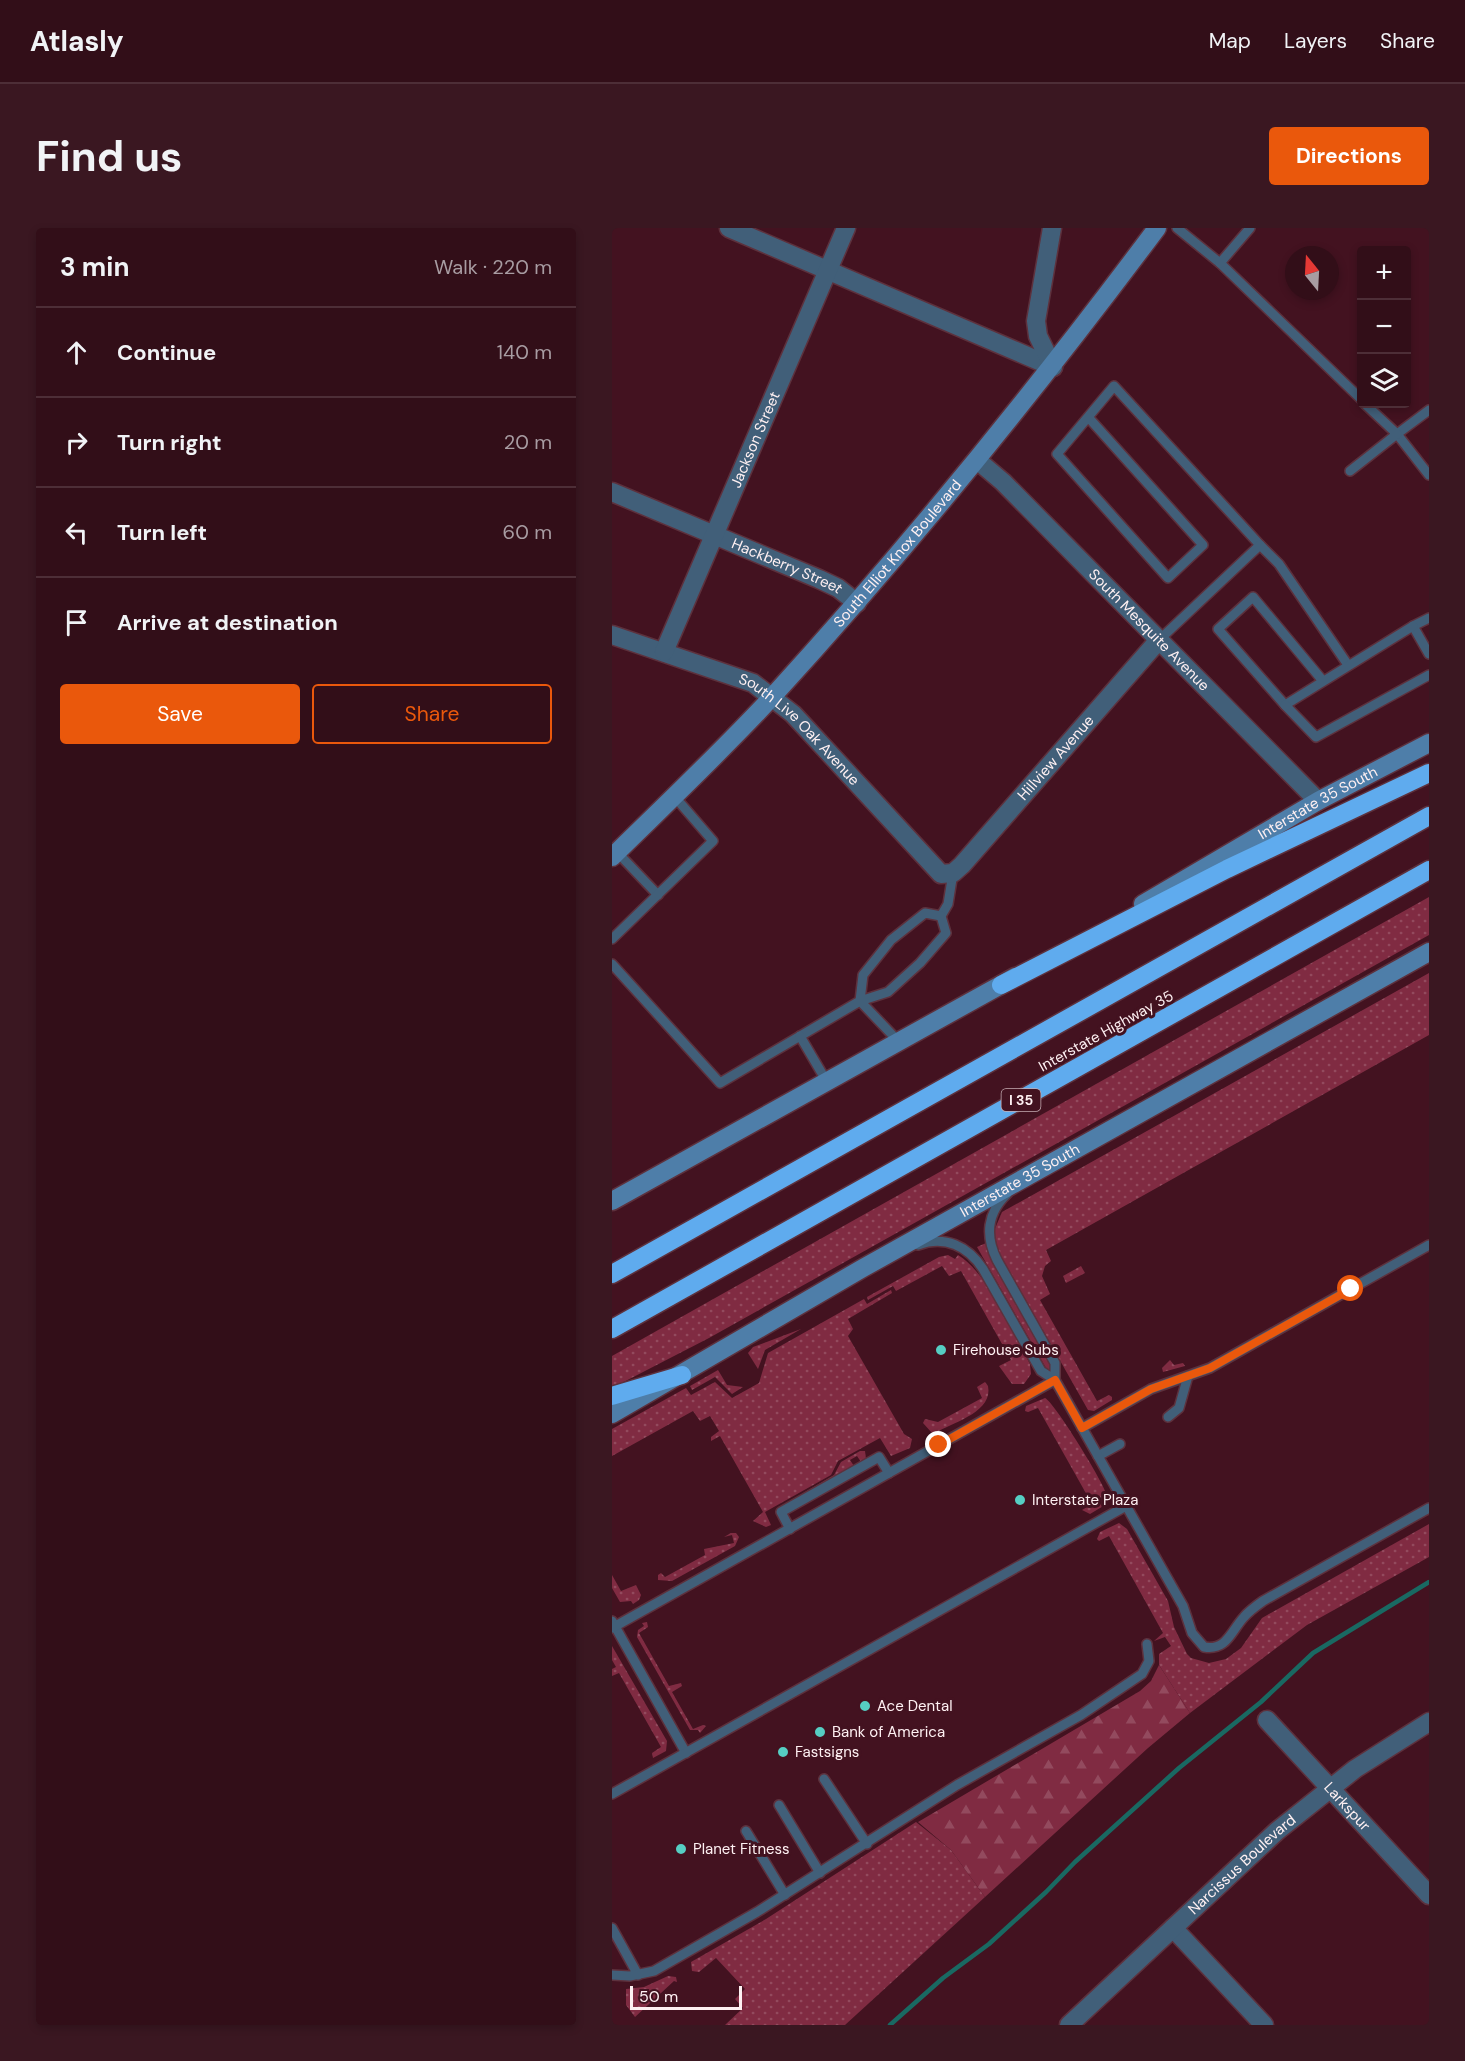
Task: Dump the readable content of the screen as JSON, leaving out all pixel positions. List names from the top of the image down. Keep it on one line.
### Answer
{"streets":{"highway":["Interstate Highway 35","I 35"],"main road":["South Elliot Knox Boulevard","Interstate 35 South"],"street":["Jackson Street","Hackberry Street","South Mesquite Avenue","South Live Oak Avenue","Hillview Avenue","Larkspur","Narcissus Boulevard"]},"crossings":[["Jackson Street","Hackberry Street"],["Jackson Street","South Live Oak Avenue"],["South Elliot Knox Boulevard","Hackberry Street"],["South Elliot Knox Boulevard","South Mesquite Avenue"],["South Elliot Knox Boulevard","South Live Oak Avenue"],["South Mesquite Avenue","Hillview Avenue"],["South Mesquite Avenue","Interstate 35 South"],["South Live Oak Avenue","Hillview Avenue"],["Larkspur","Narcissus Boulevard"]],"places":["Firehouse Subs","Interstate Plaza","Ace Dental","Bank of America","Fastsigns","Planet Fitness"],"scale_bar":"50 m","north":"top","page":{"header":"Atlasly","nav":["Map","Layers","Share"],"buttons":["Directions",["Save","Share"]],"title":"Find us","heading":["3 min","Walk · 220 m"],"map_buttons":["+","−"],"list":[["Continue","140 m"],["Turn right","20 m"],["Turn left","60 m"],"Arrive at destination"],"scale":"50 m"}}
